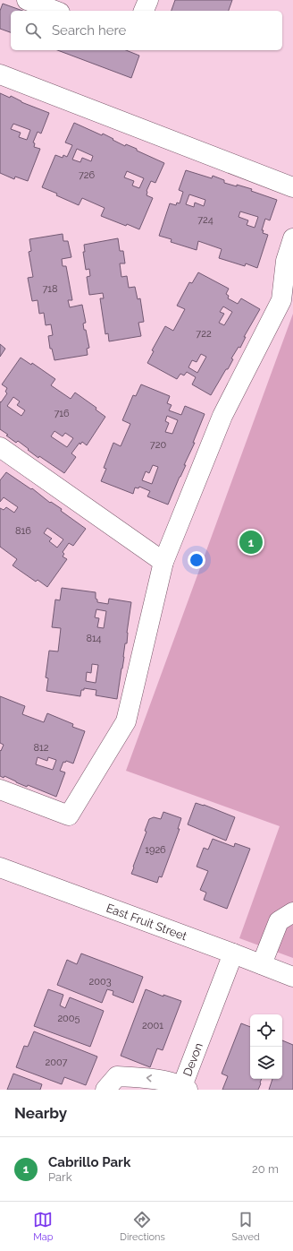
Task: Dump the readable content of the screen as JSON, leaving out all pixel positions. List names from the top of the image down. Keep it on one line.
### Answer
{"streets":{"street":["East Fruit Street","Devon"]},"crossings":[["East Fruit Street","Devon"]],"house_numbers":["726","724","718","722","716","720","816","814","812","1926","2003","2005","2001","2007"],"page":{"search":"Search here","pins":"1","heading":"Nearby","list":[{"mark":"1","name":"Cabrillo Park","note":"Park","value":"20 m"}],"nav":["Map","Directions","Saved"]}}
